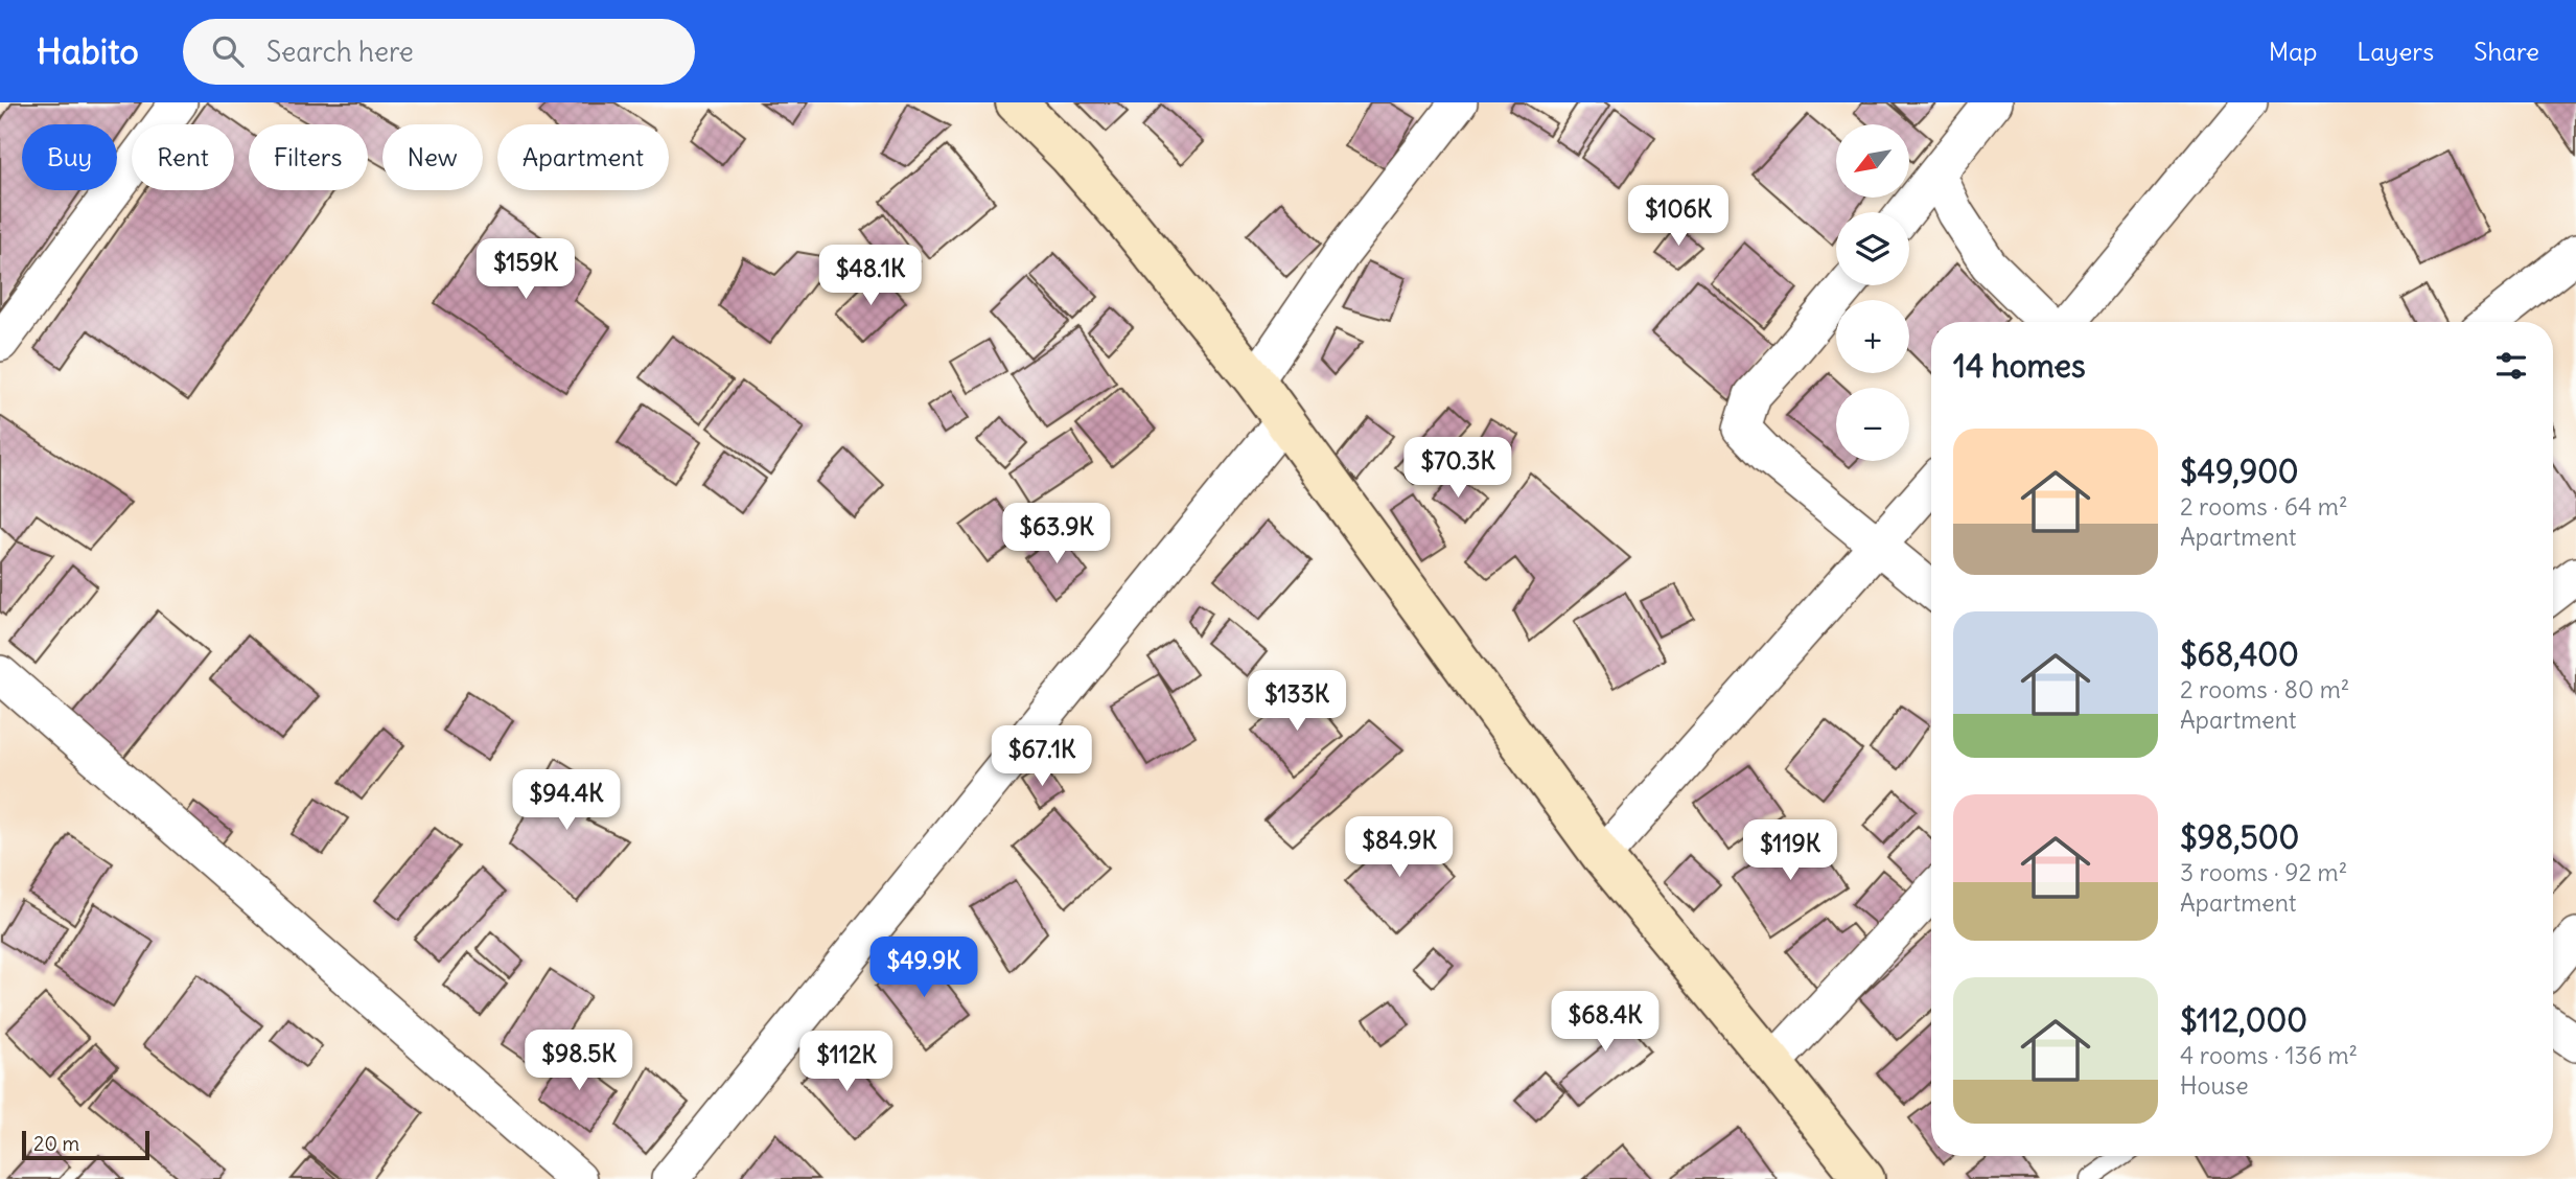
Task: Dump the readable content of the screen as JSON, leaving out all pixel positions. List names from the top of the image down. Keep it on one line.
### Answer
{"scale_bar":"20 m","north":"bottom left","page":{"header":"Habito","search":"Search here","nav":["Map","Layers","Share"],"map_buttons":["+","−"],"chip":["Buy","Rent","Filters","New","Apartment"],"price":["$106K","$159K","$48.1K","$70.3K","$63.9K","$133K","$67.1K","$94.4K","$84.9K","$119K","$49.9K","$68.4K","$98.5K","$112K"],"heading":"14 homes","list":[{"name":"$49,900","note":"2 rooms · 64 m² · Apartment"},{"name":"$68,400","note":"2 rooms · 80 m² · Apartment"},{"name":"$98,500","note":"3 rooms · 92 m² · Apartment"},{"name":"$112,000","note":"4 rooms · 136 m² · House"}],"scale":"20 m"}}
